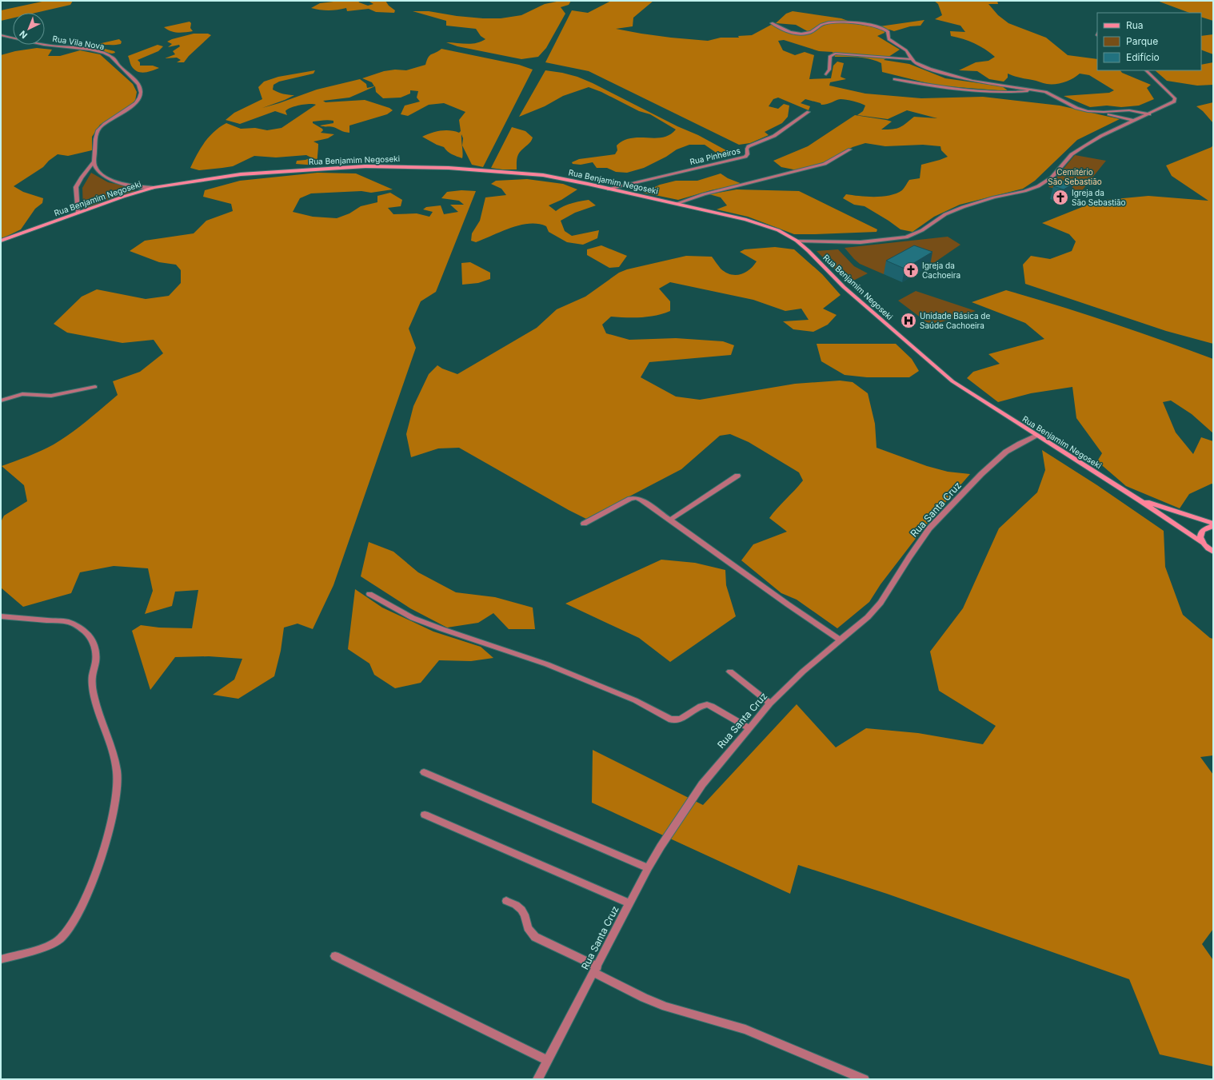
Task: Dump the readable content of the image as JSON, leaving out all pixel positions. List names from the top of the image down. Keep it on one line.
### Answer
{"streets":{"main road":["Rua Benjamim Negoseki"],"street":["Rua Vila Nova","Rua Pinheiros","Rua Santa Cruz"]},"crossings":[["Rua Pinheiros","Rua Benjamim Negoseki"],["Rua Benjamim Negoseki","Rua Santa Cruz"]],"parks":["Cemitério São Sebastião"],"places":{"church":["Igreja da São Sebastião","Igreja da Cachoeira"],"hospital":["Unidade Básica de Saúde Cachoeira"]},"legend":["Rua","Parque","Edifício"],"north":"bottom left"}
